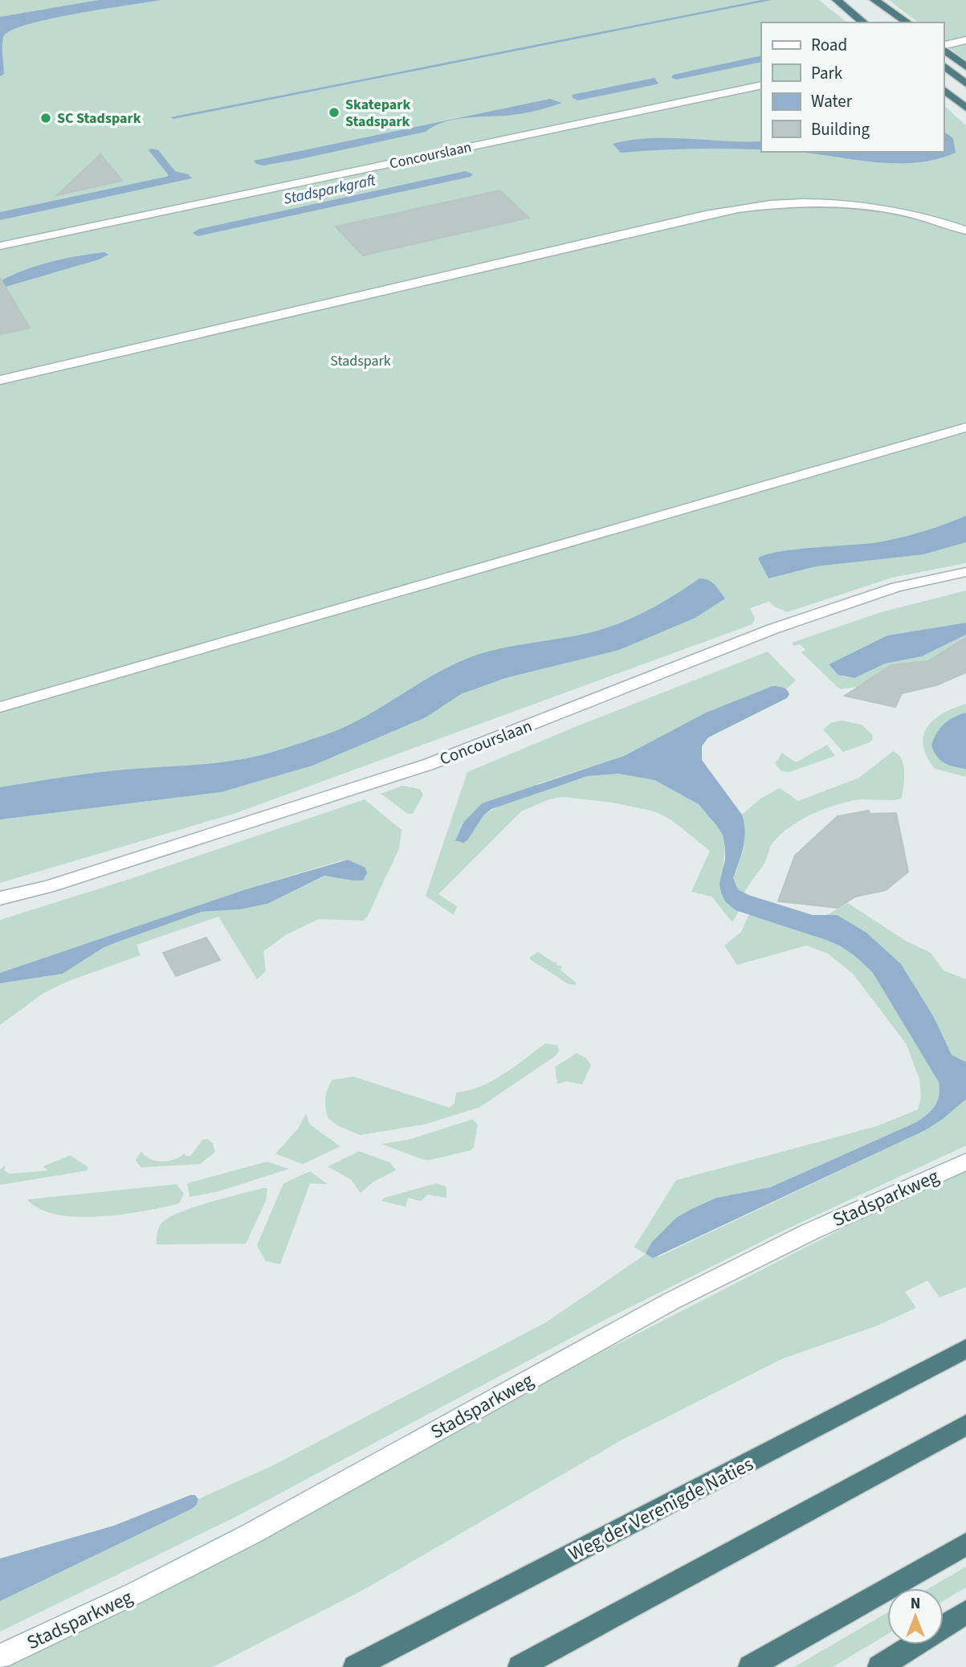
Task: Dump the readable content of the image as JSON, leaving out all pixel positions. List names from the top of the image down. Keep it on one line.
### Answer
{"streets":{"highway":["Weg der Verenigde Naties"],"street":["Concourslaan","Stadsparkweg"]},"water":["Stadsparkgraft"],"parks":["Stadspark"],"places":["Skatepark Stadspark","SC Stadspark"],"legend":["Road","Park","Water","Building"],"north":"top"}
